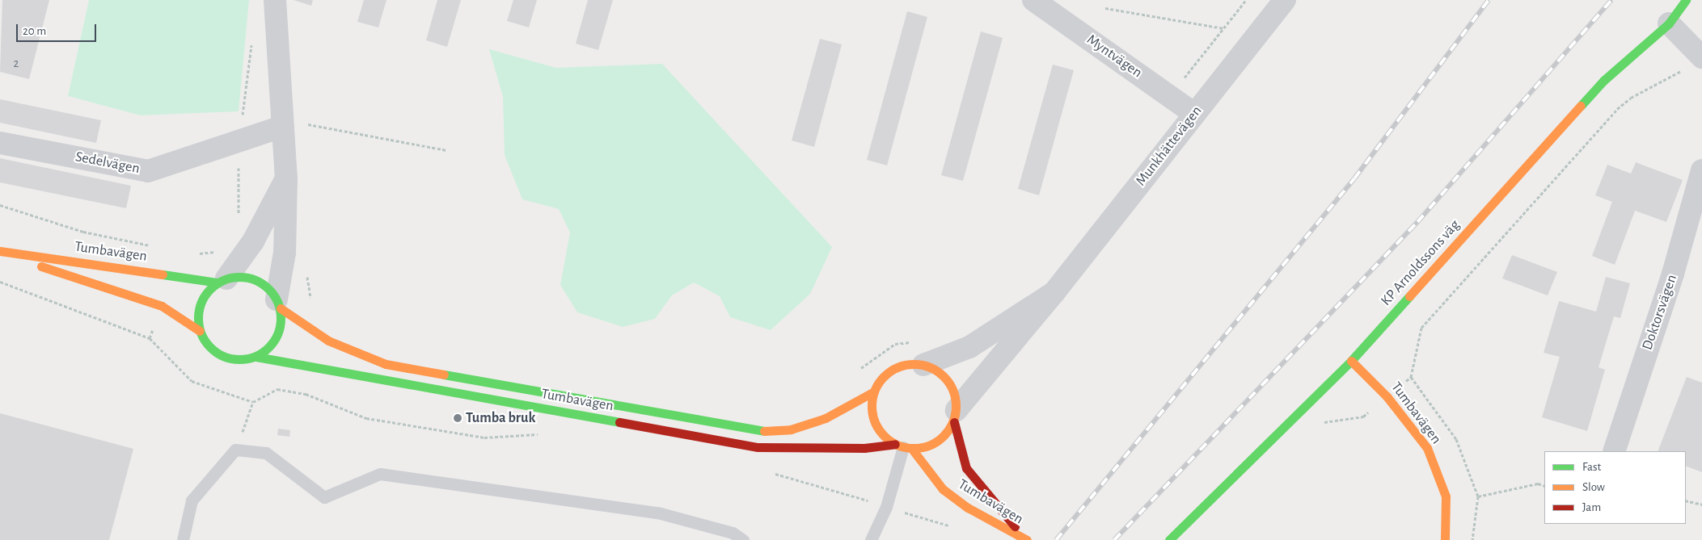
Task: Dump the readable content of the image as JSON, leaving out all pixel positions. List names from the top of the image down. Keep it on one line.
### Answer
{"streets":{"main road":["Tumbavägen","KP Arnoldssons väg"],"street":["Myntvägen","Munkhättevägen","Sedelvägen","Doktorsvägen"]},"crossings":[["Myntvägen","Munkhättevägen"],["Munkhättevägen","Tumbavägen"],["Tumbavägen","KP Arnoldssons väg"]],"places":["Tumba bruk"],"house_numbers":["2"],"legend":["Fast","Slow","Jam"],"scale_bar":"20 m"}
